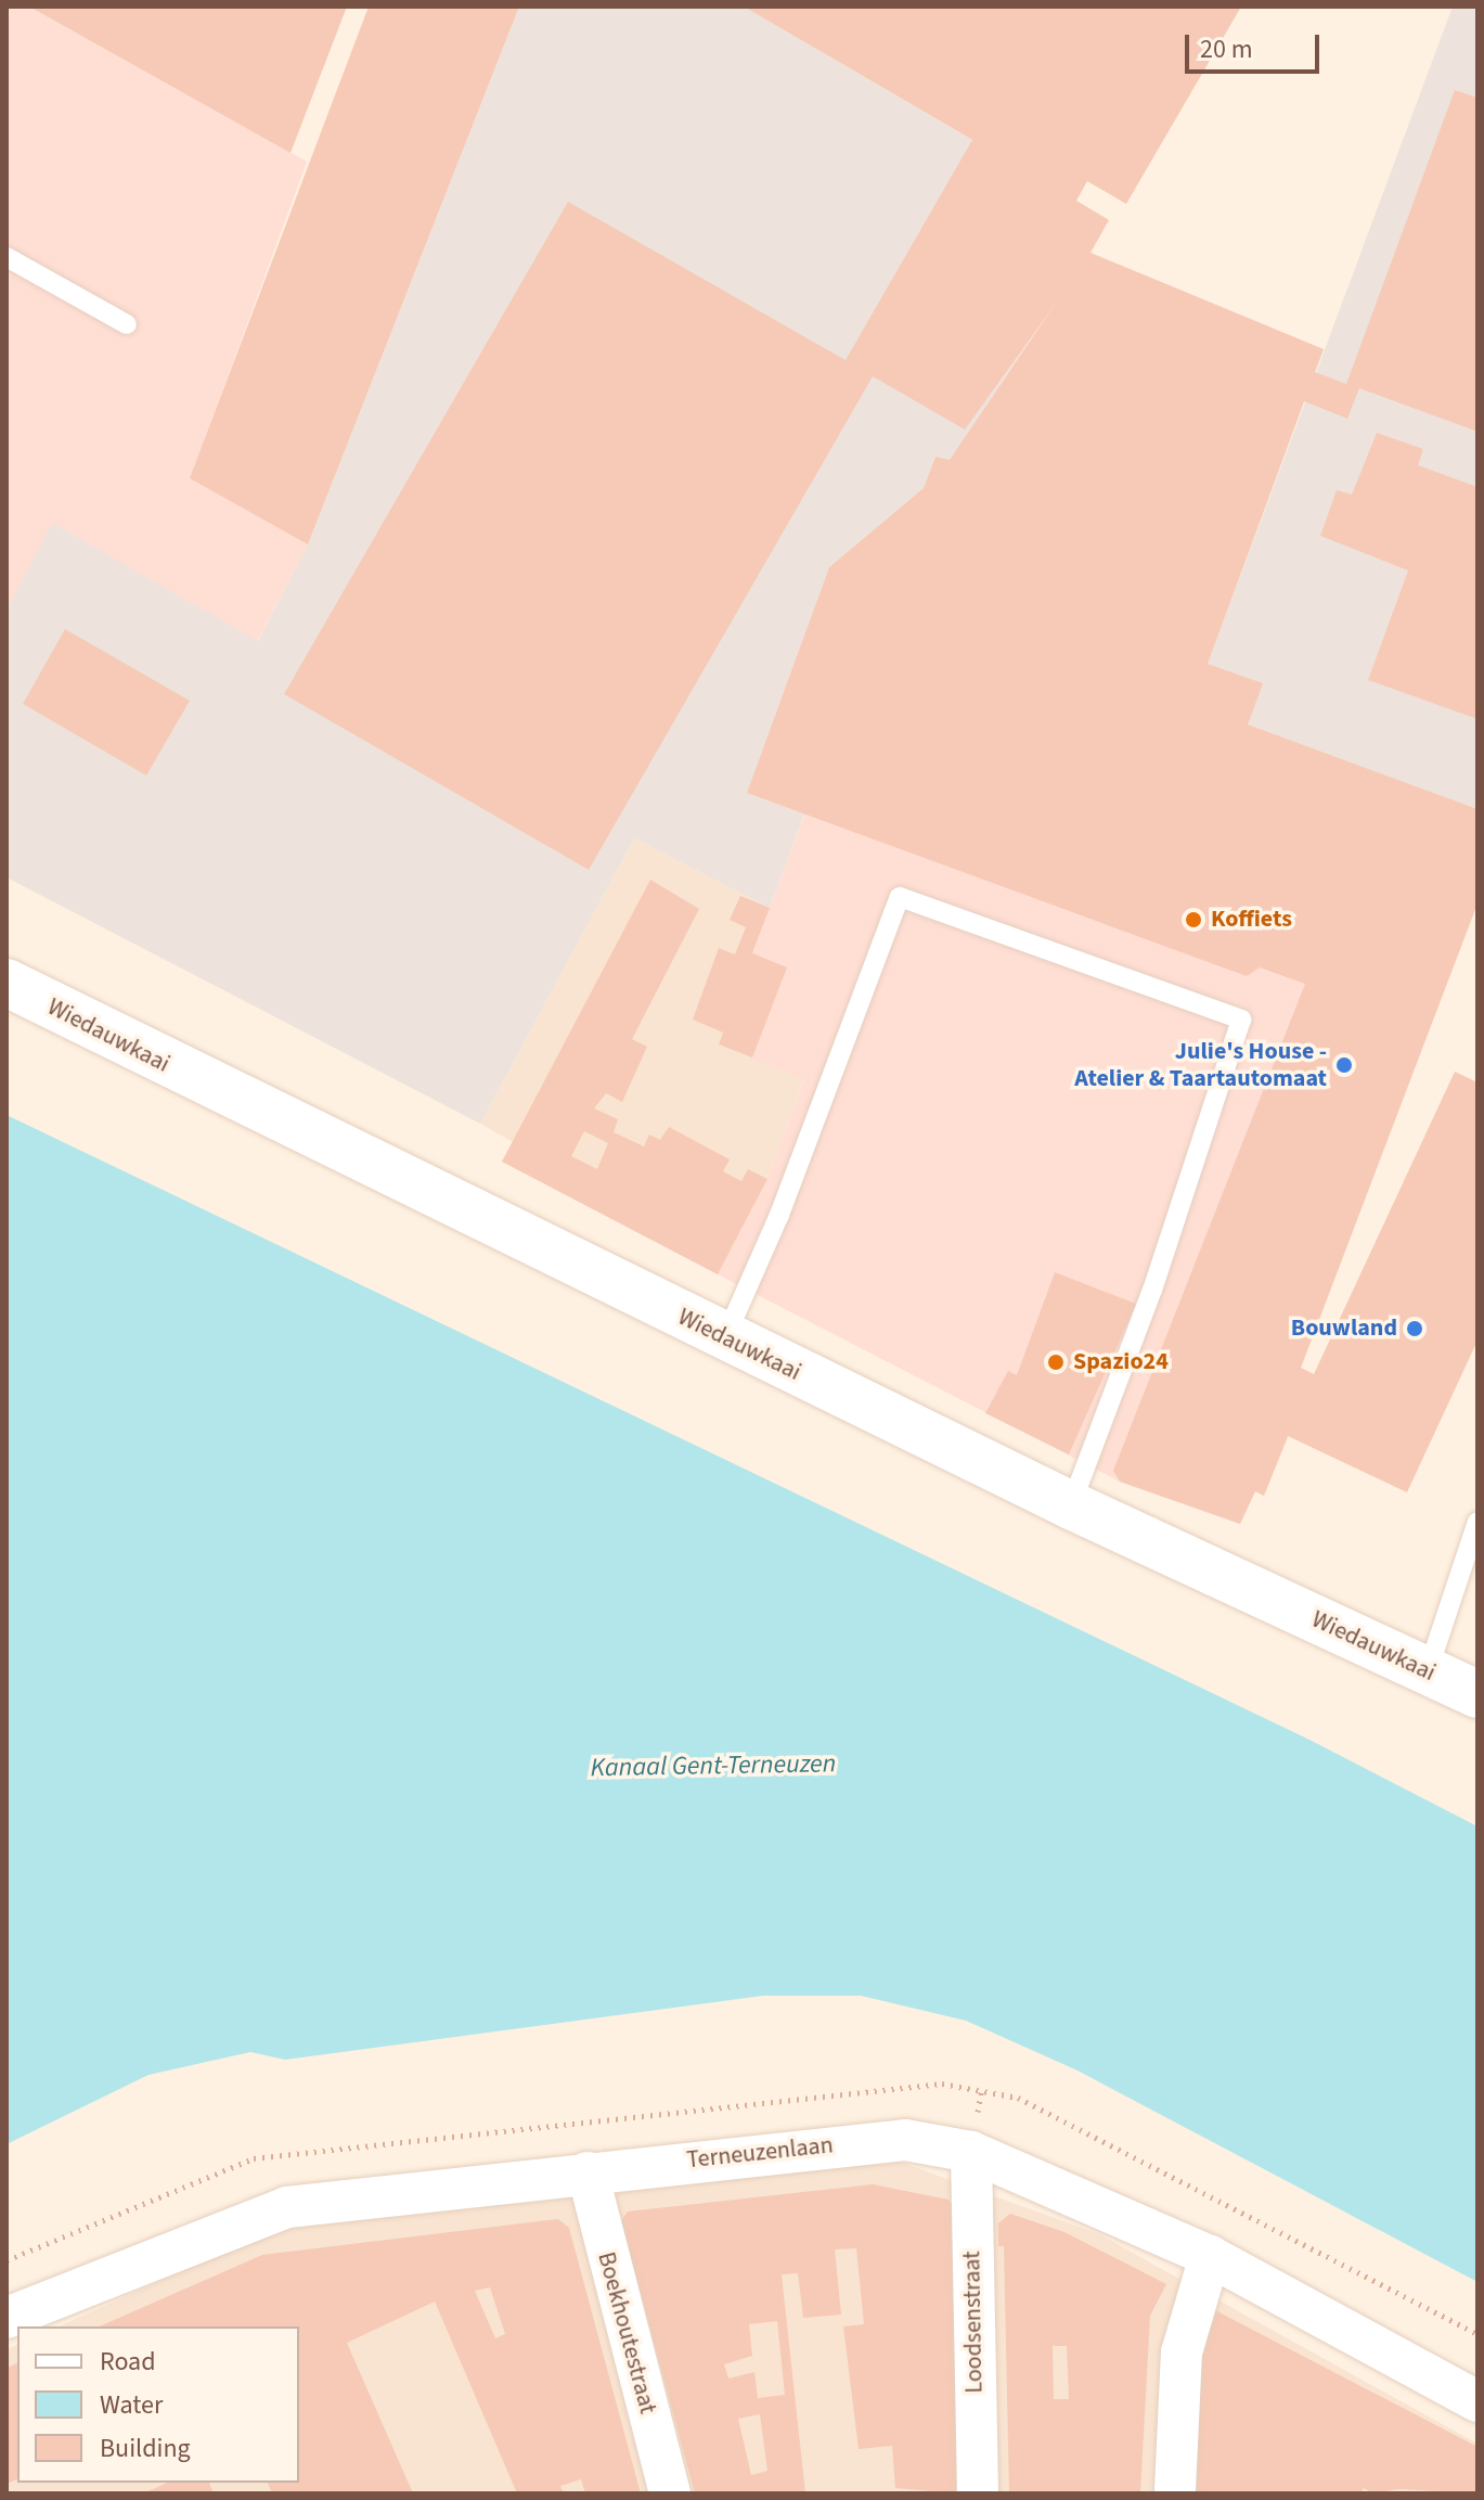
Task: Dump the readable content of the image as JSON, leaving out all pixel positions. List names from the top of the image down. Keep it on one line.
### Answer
{"streets":{"main road":["Wiedauwkaai"],"street":["Terneuzenlaan","Loodsenstraat","Boekhoutestraat"]},"crossings":[["Terneuzenlaan","Loodsenstraat"],["Terneuzenlaan","Boekhoutestraat"]],"water":["Kanaal Gent-Terneuzen"],"places":["Koffiets","Julie's House - Atelier & Taartautomaat","Bouwland","Spazio24"],"legend":["Road","Water","Building"],"scale_bar":"20 m"}
